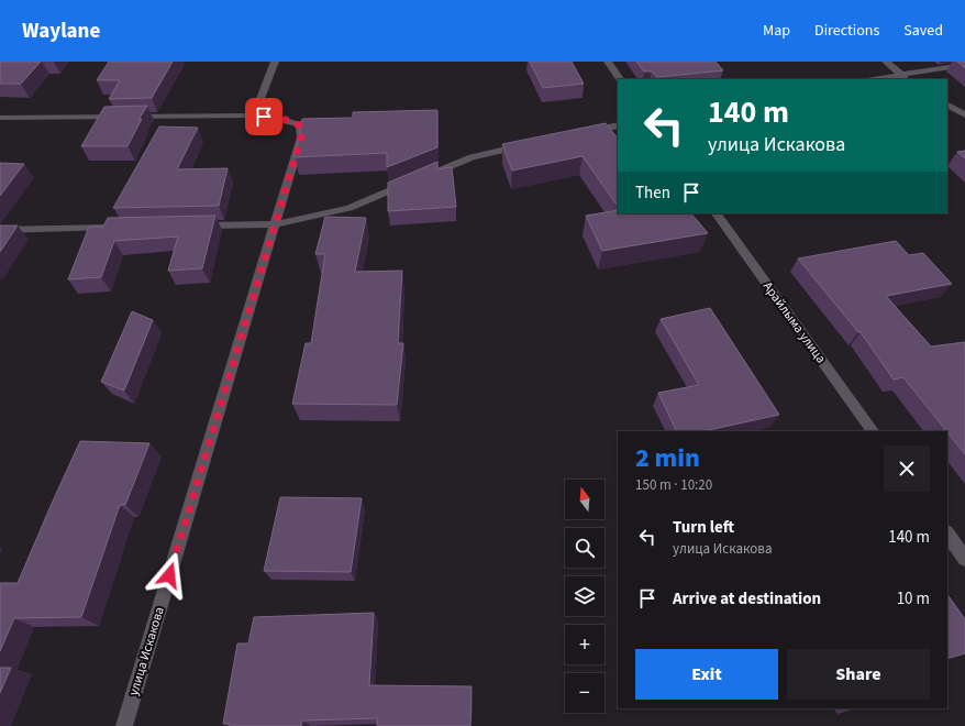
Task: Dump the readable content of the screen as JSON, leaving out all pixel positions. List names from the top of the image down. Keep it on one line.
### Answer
{"streets":{"street":["Арайлыма улица","улица Искакова"]},"north":"top","page":{"header":"Waylane","nav":["Map","Directions","Saved"],"turn":["140 m","улица Искакова"],"then":"Then","heading":["2 min","150 m · 10:20"],"map_buttons":["+","−"],"list":[{"name":"Turn left","note":"улица Искакова","value":"140 m"},{"name":"Arrive at destination","value":"10 m"}],"buttons":["Exit","Share"]}}
